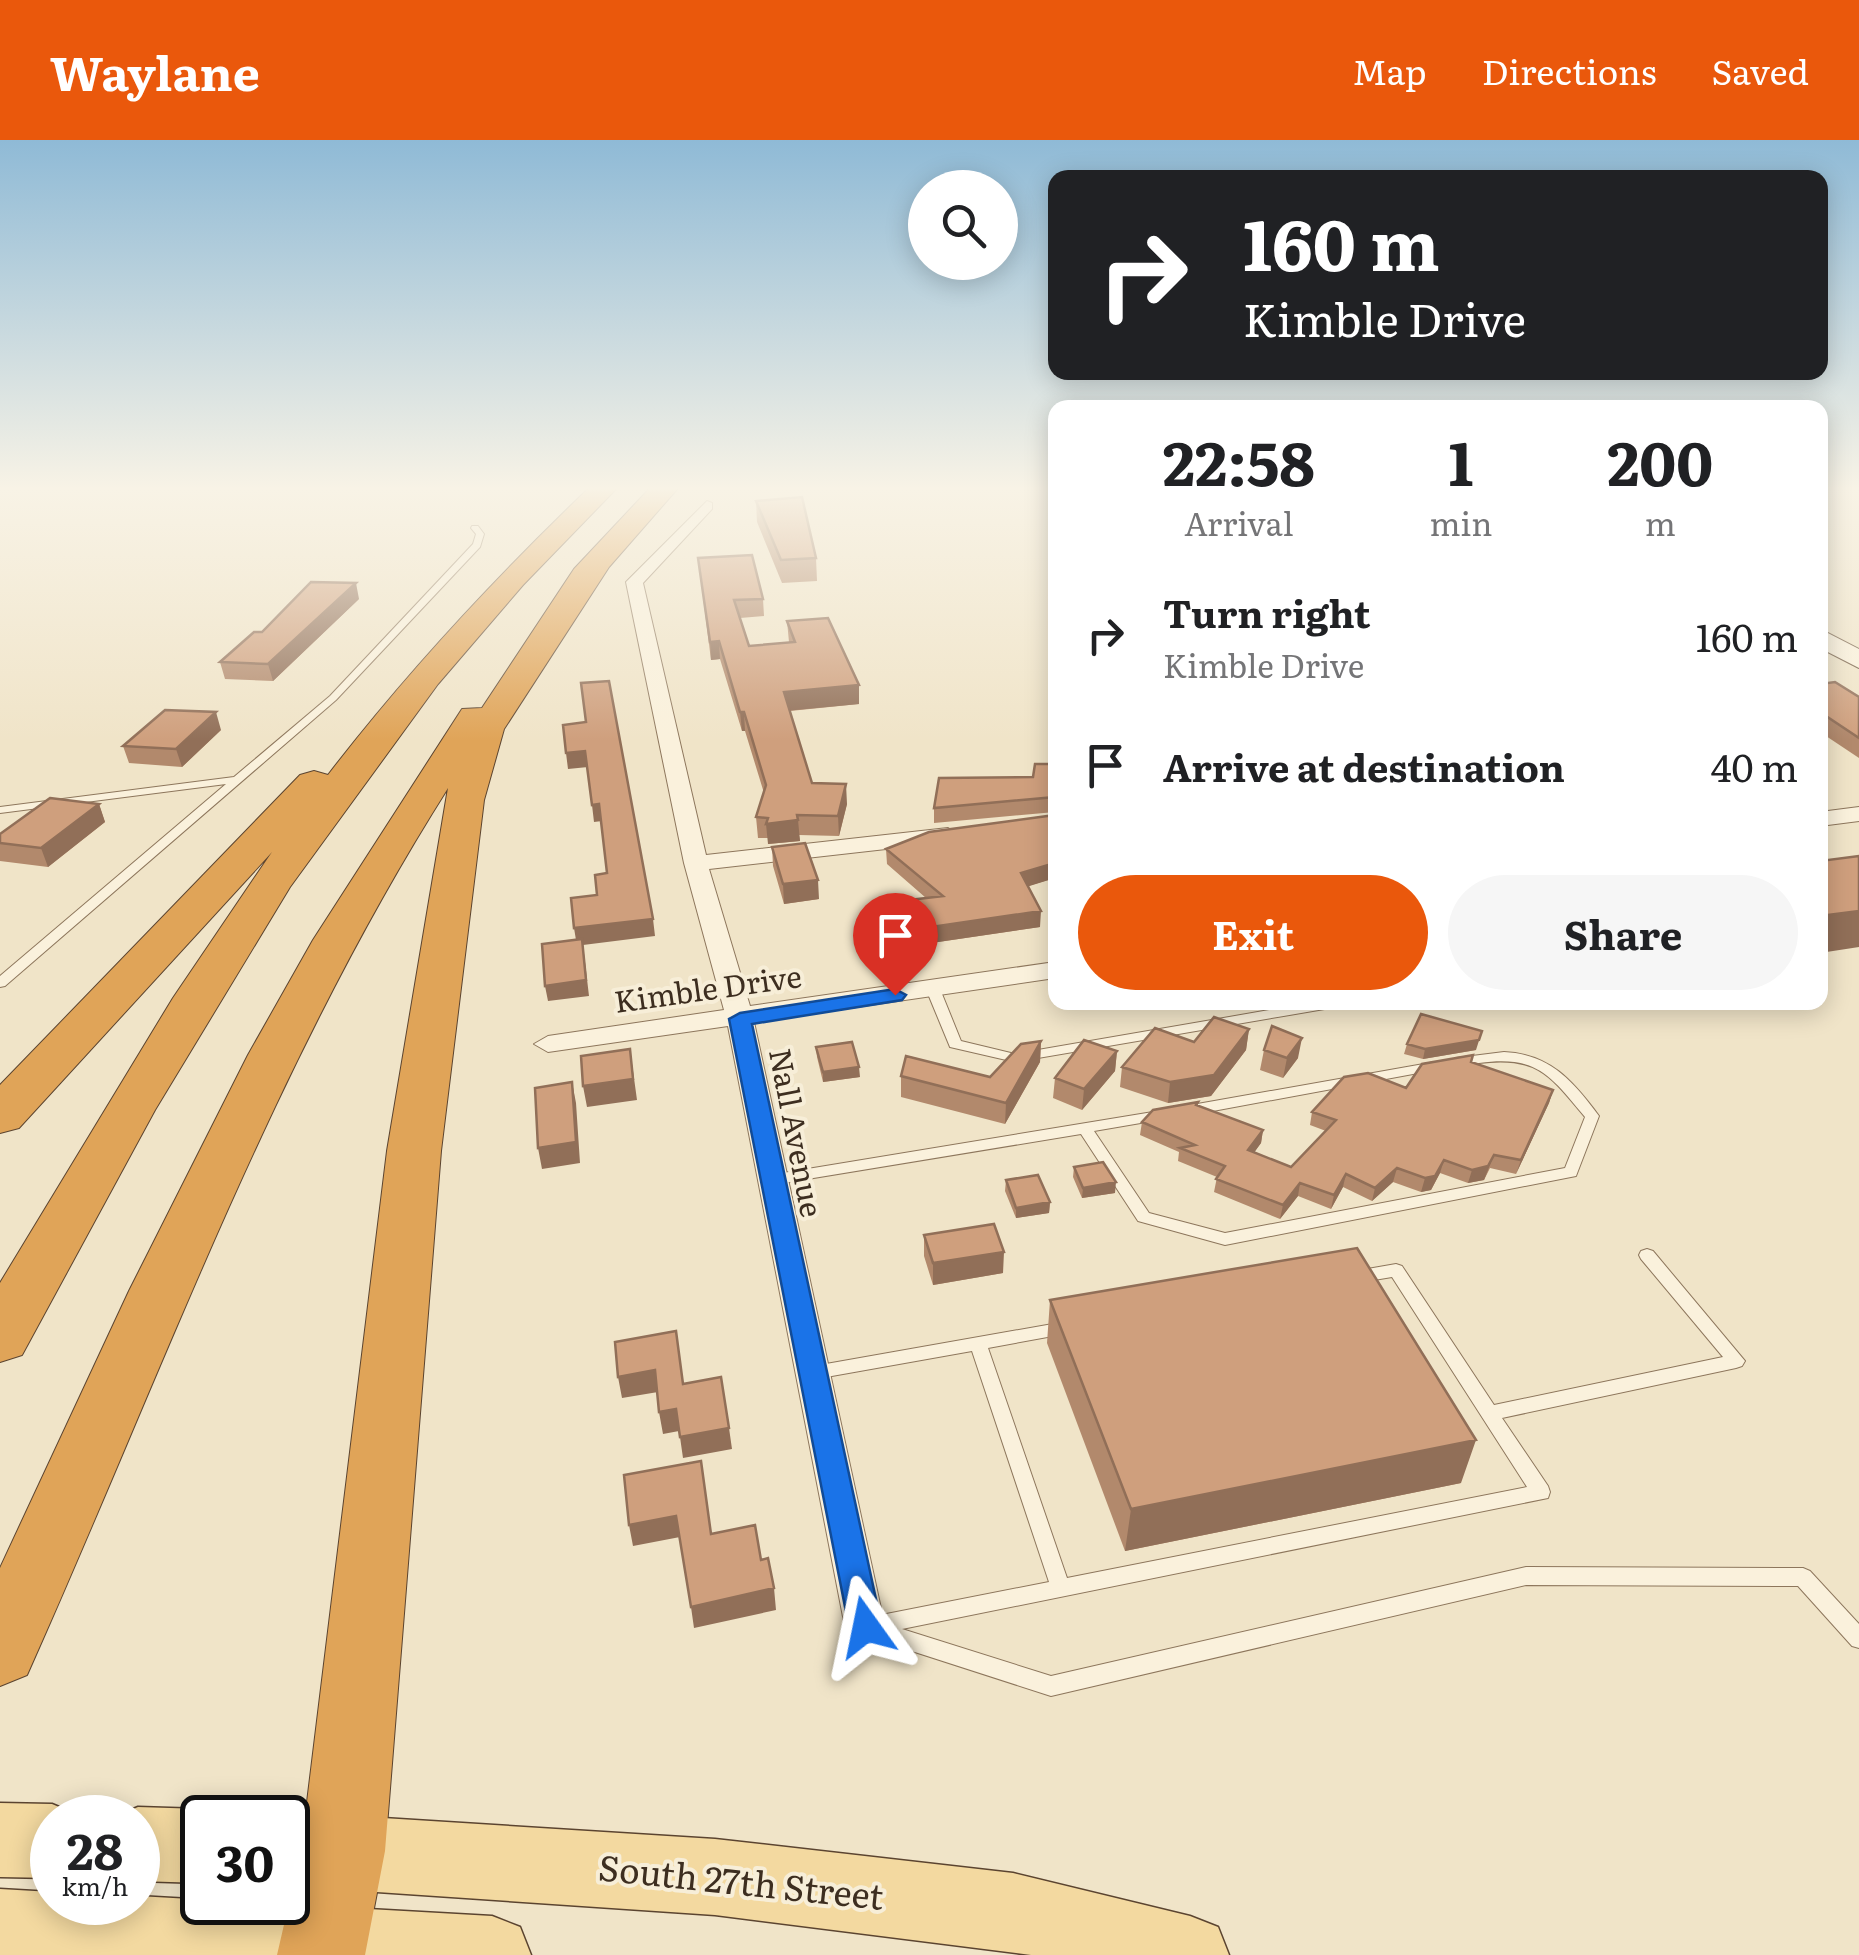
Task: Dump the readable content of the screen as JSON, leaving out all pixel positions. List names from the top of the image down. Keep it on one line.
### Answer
{"streets":{"main road":["South 27th Street"],"street":["Kimble Drive","Nall Avenue"]},"crossings":[["Kimble Drive","Nall Avenue"]],"page":{"header":"Waylane","nav":["Map","Directions","Saved"],"turn":["160 m","Kimble Drive"],"eta":["22:58","Arrival","1","min","200","m"],"list":[{"name":"Turn right","note":"Kimble Drive","value":"160 m"},{"name":"Arrive at destination","value":"40 m"}],"buttons":["Exit","Share"],"speed":"28 km/h","limit":"30"}}
